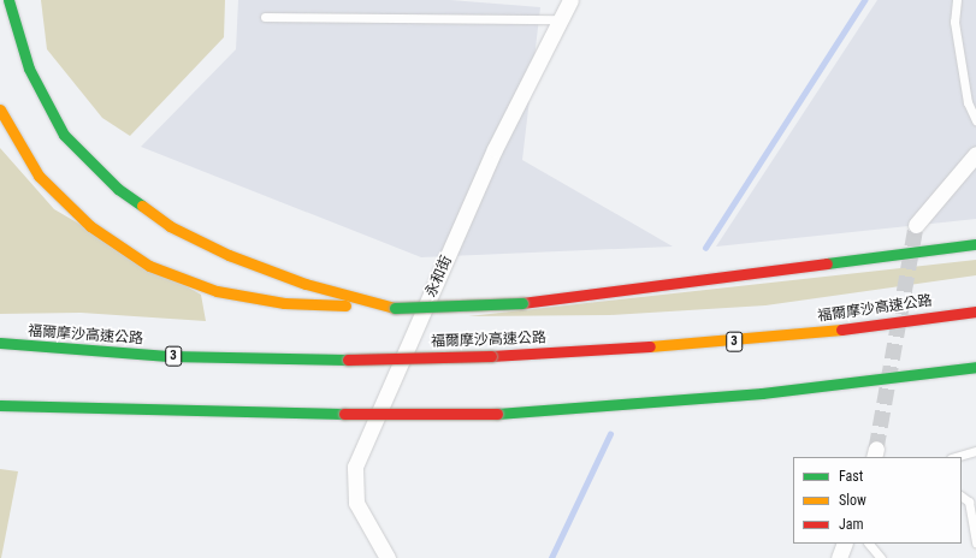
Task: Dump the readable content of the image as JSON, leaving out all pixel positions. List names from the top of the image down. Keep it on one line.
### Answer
{"streets":{"highway":["福爾摩沙高速公路","3"],"street":["永和街"]},"legend":["Fast","Slow","Jam"]}
